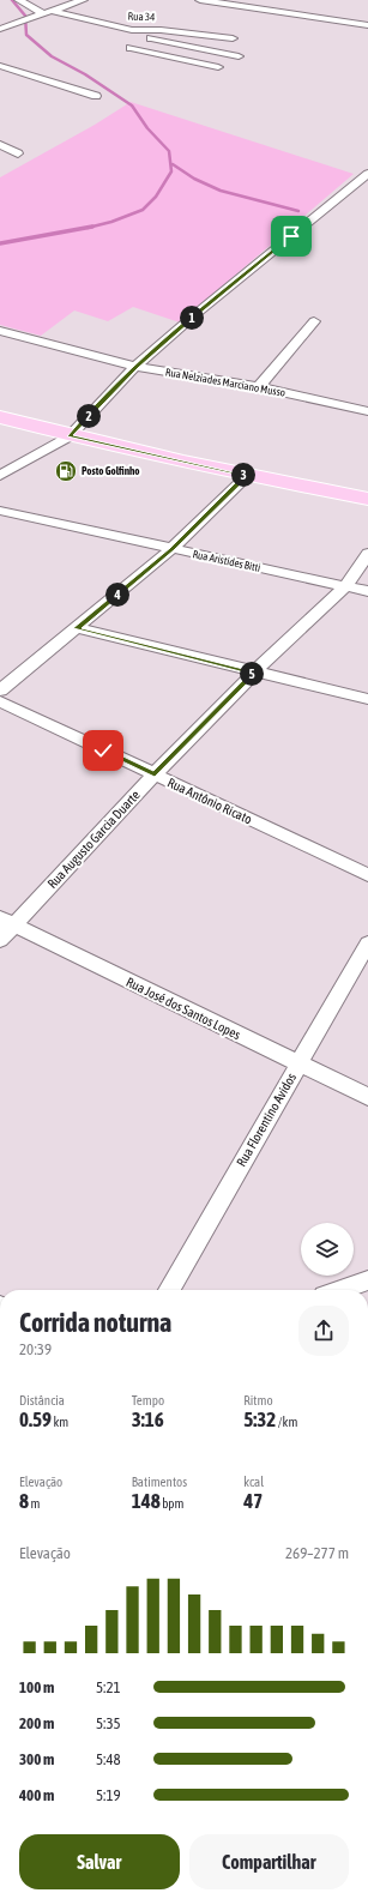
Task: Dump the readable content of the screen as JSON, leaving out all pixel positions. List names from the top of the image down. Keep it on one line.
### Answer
{"streets":{"street":["Rua 34","Rua Nelziades Marciano Musso","Rua Aristides Bitti","Rua Antônio Ricato","Rua Augusto Garcia Duarte","Rua José dos Santos Lopes","Rua Florentino Avidos"]},"crossings":[["Rua Aristides Bitti","Rua Augusto Garcia Duarte"],["Rua Antônio Ricato","Rua Augusto Garcia Duarte"],["Rua Augusto Garcia Duarte","Rua José dos Santos Lopes"],["Rua José dos Santos Lopes","Rua Florentino Avidos"]],"places":{"fuel station":["Posto Golfinho"]},"page":{"pins":["1","2","3","4","5"],"heading":["Corrida noturna","20:39"],"stats":[["Distância","0.59 km"],["Tempo","3:16"],["Ritmo","5:32 /km"],["Elevação","8 m"],["Batimentos","148 bpm"],["kcal","47"]],"chart":["Elevação","269–277 m"],"list":[{"name":"100 m","note":"5:21"},{"name":"200 m","note":"5:35"},{"name":"300 m","note":"5:48"},{"name":"400 m","note":"5:19"}],"buttons":["Salvar","Compartilhar"]}}
